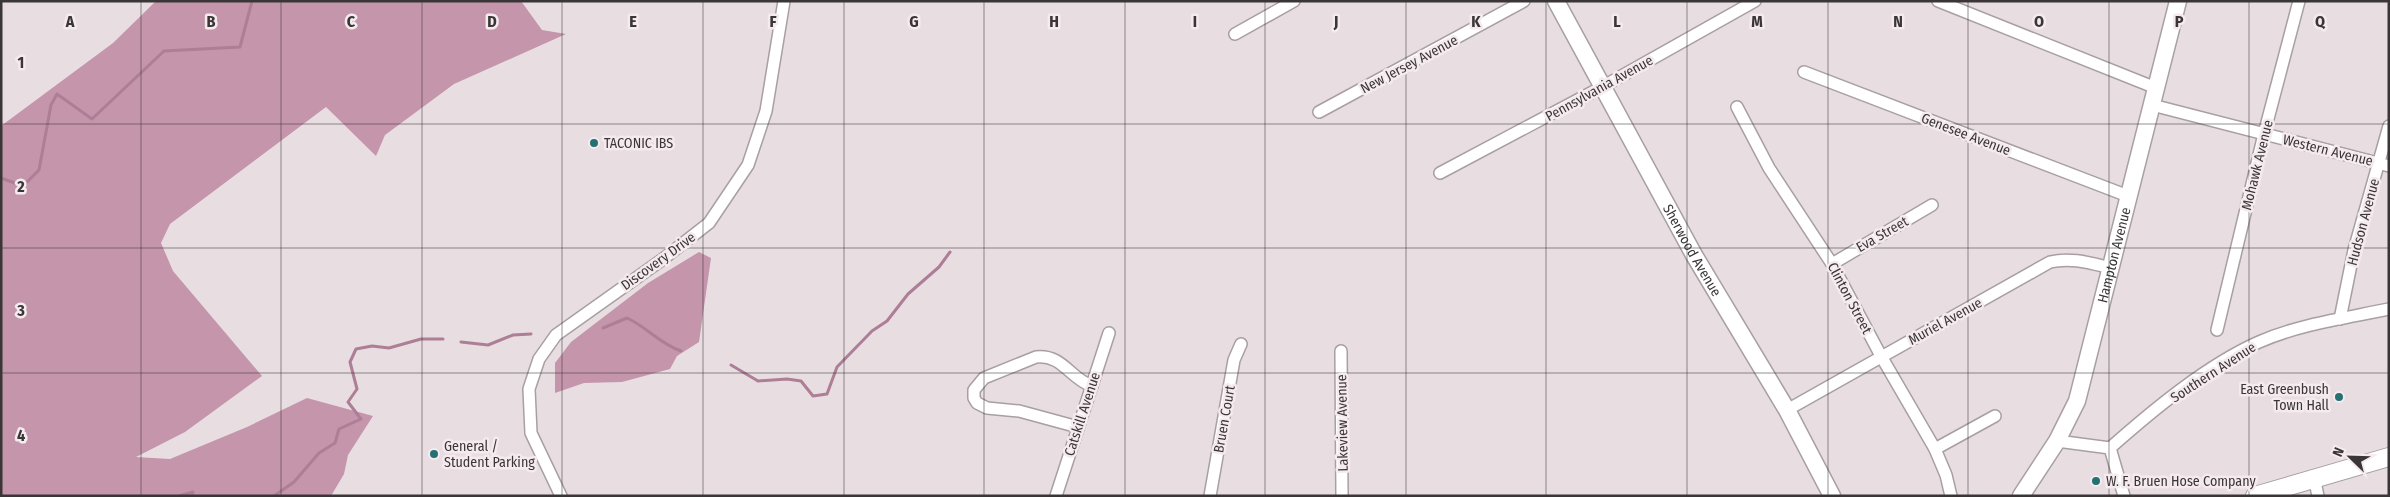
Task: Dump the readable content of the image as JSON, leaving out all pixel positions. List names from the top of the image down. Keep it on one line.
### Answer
{"streets":{"street":["New Jersey Avenue","Pennsylvania Avenue","Genesee Avenue","Western Avenue","Mohawk Avenue","Hudson Avenue","Eva Street","Sherwood Avenue","Hampton Avenue","Discovery Drive","Clinton Street","Muriel Avenue","Southern Avenue","Catskill Avenue","Bruen Court","Lakeview Avenue"]},"crossings":[["Pennsylvania Avenue","Sherwood Avenue"],["Genesee Avenue","Hampton Avenue"],["Western Avenue","Mohawk Avenue"],["Western Avenue","Hudson Avenue"],["Western Avenue","Hampton Avenue"],["Hudson Avenue","Southern Avenue"],["Eva Street","Clinton Street"],["Sherwood Avenue","Muriel Avenue"],["Hampton Avenue","Muriel Avenue"],["Clinton Street","Muriel Avenue"]],"places":["TACONIC IBS","East Greenbush Town Hall","General / Student Parking","W. F. Bruen Hose Company"],"north":"top left","grid":{"columns":["A","B","C","D","E","F","G","H","I","J","K","L","M","N","O","P","Q"],"rows":["1","2","3","4"]}}
